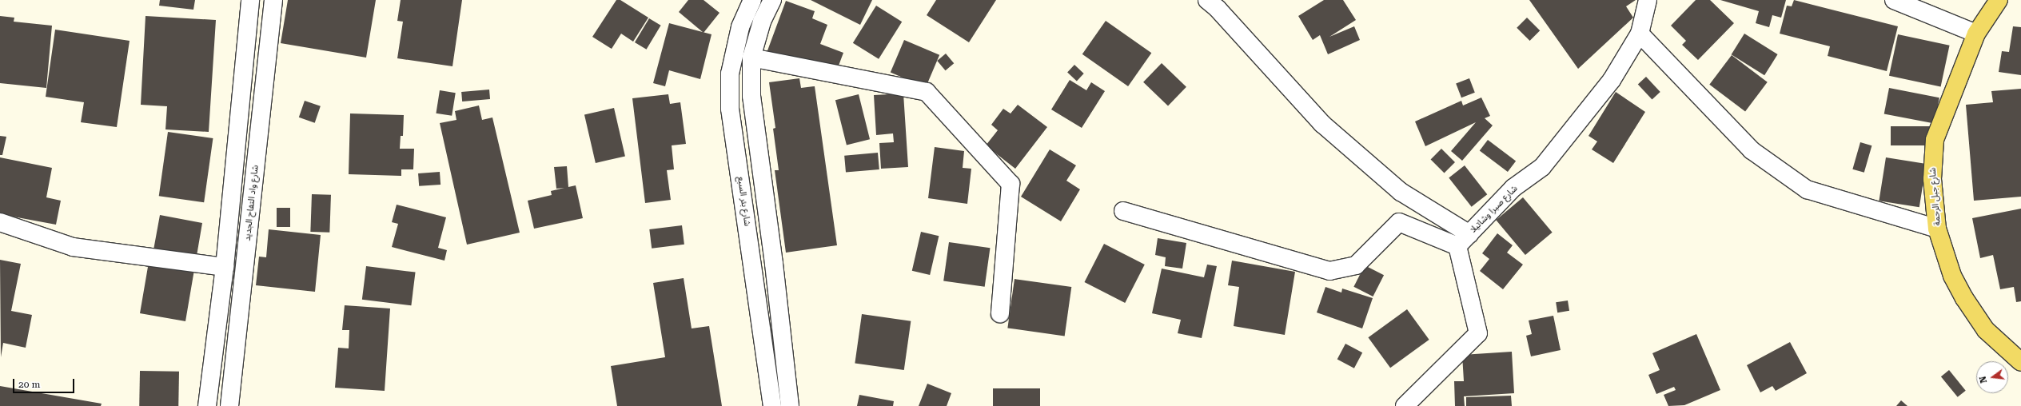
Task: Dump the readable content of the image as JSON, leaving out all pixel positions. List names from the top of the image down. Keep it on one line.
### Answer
{"streets":{"main road":["شارع جبل الرحمة"],"street":["شارع بئر السبع","شارع واد التفاح الجديد","شارع صبرا وشاتيلا"]},"scale_bar":"20 m","north":"left"}
